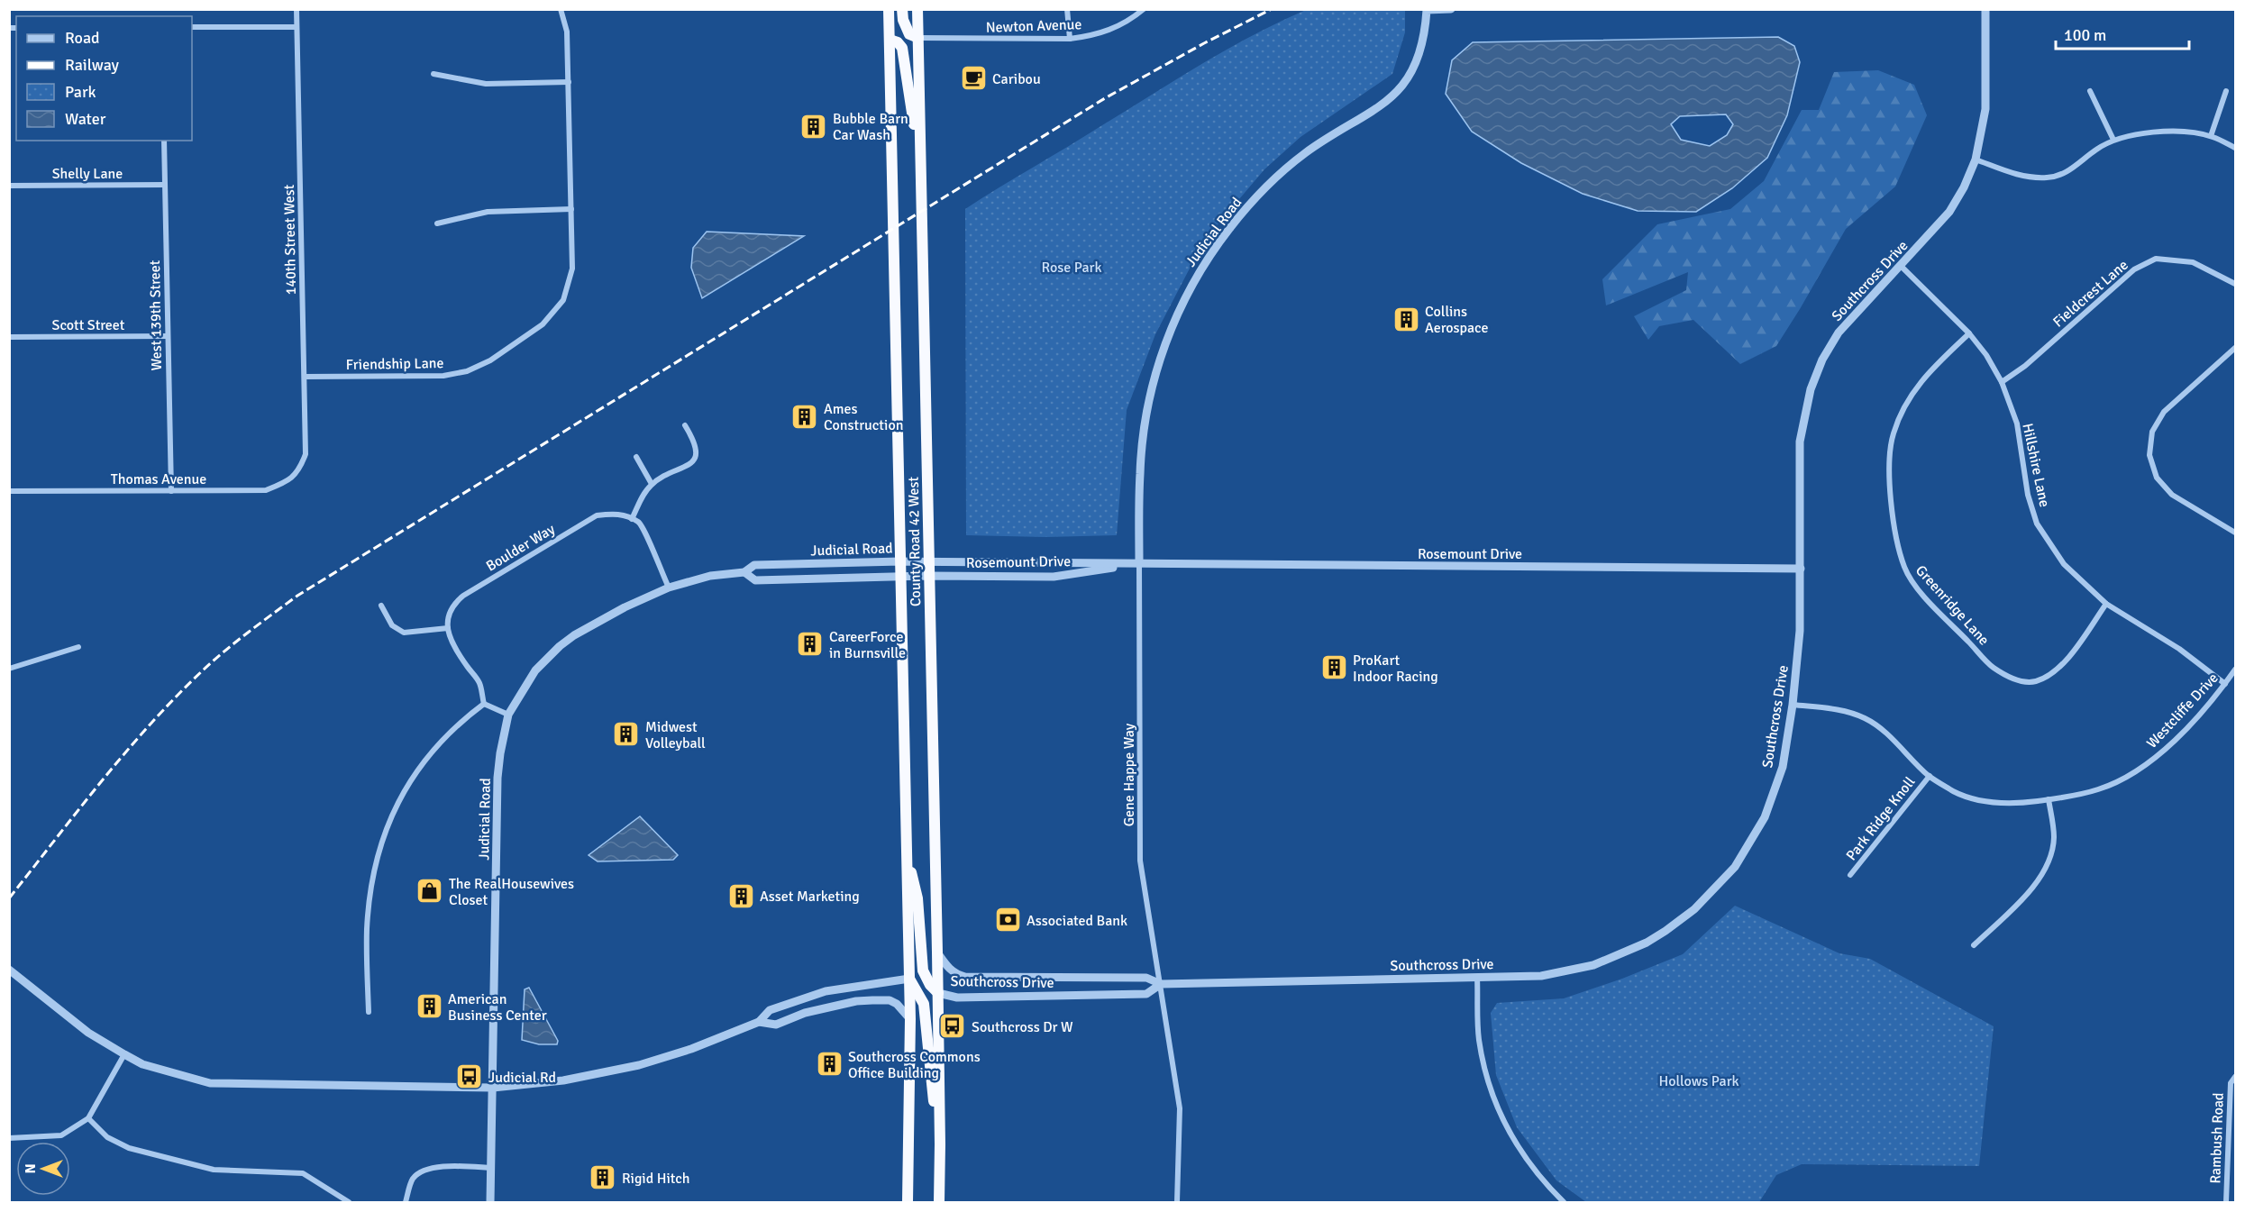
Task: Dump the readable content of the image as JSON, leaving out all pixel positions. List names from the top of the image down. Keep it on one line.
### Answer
{"streets":{"highway":["County Road 42 West"],"street":["Newton Avenue","Shelly Lane","Judicial Road","140th Street West","Southcross Drive","Fieldcrest Lane","West 139th Street","Scott Street","Friendship Lane","Hillshire Lane","Thomas Avenue","Boulder Way","Rosemount Drive","Greenridge Lane","Westcliffe Drive","Gene Happe Way","Park Ridge Knoll","Rambush Road"]},"crossings":[["Newton Avenue","County Road 42 West"],["Shelly Lane","West 139th Street"],["Judicial Road","County Road 42 West"],["Judicial Road","Rosemount Drive"],["Judicial Road","Gene Happe Way"],["140th Street West","Friendship Lane"],["140th Street West","Thomas Avenue"],["Southcross Drive","Hillshire Lane"],["Southcross Drive","County Road 42 West"],["Southcross Drive","Rosemount Drive"],["Southcross Drive","Westcliffe Drive"],["Southcross Drive","Gene Happe Way"],["Fieldcrest Lane","Hillshire Lane"],["West 139th Street","Scott Street"],["West 139th Street","Thomas Avenue"],["Hillshire Lane","Greenridge Lane"],["Hillshire Lane","Westcliffe Drive"],["County Road 42 West","Rosemount Drive"],["Rosemount Drive","Gene Happe Way"],["Westcliffe Drive","Park Ridge Knoll"]],"parks":["Rose Park","Hollows Park"],"places":{"cafe":["Caribou"],"building":["Bubble Barn Car Wash","Collins Aerospace","Ames Construction","CareerForce in Burnsville","ProKart Indoor Racing","Midwest Volleyball","Asset Marketing","American Business Center","Southcross Commons Office Building","Rigid Hitch"],"shop":["The RealHousewives Closet"],"bank":["Associated Bank"],"bus stop":["Southcross Dr W","Judicial Rd"]},"legend":["Road","Railway","Park","Water"],"scale_bar":"100 m","north":"left"}
